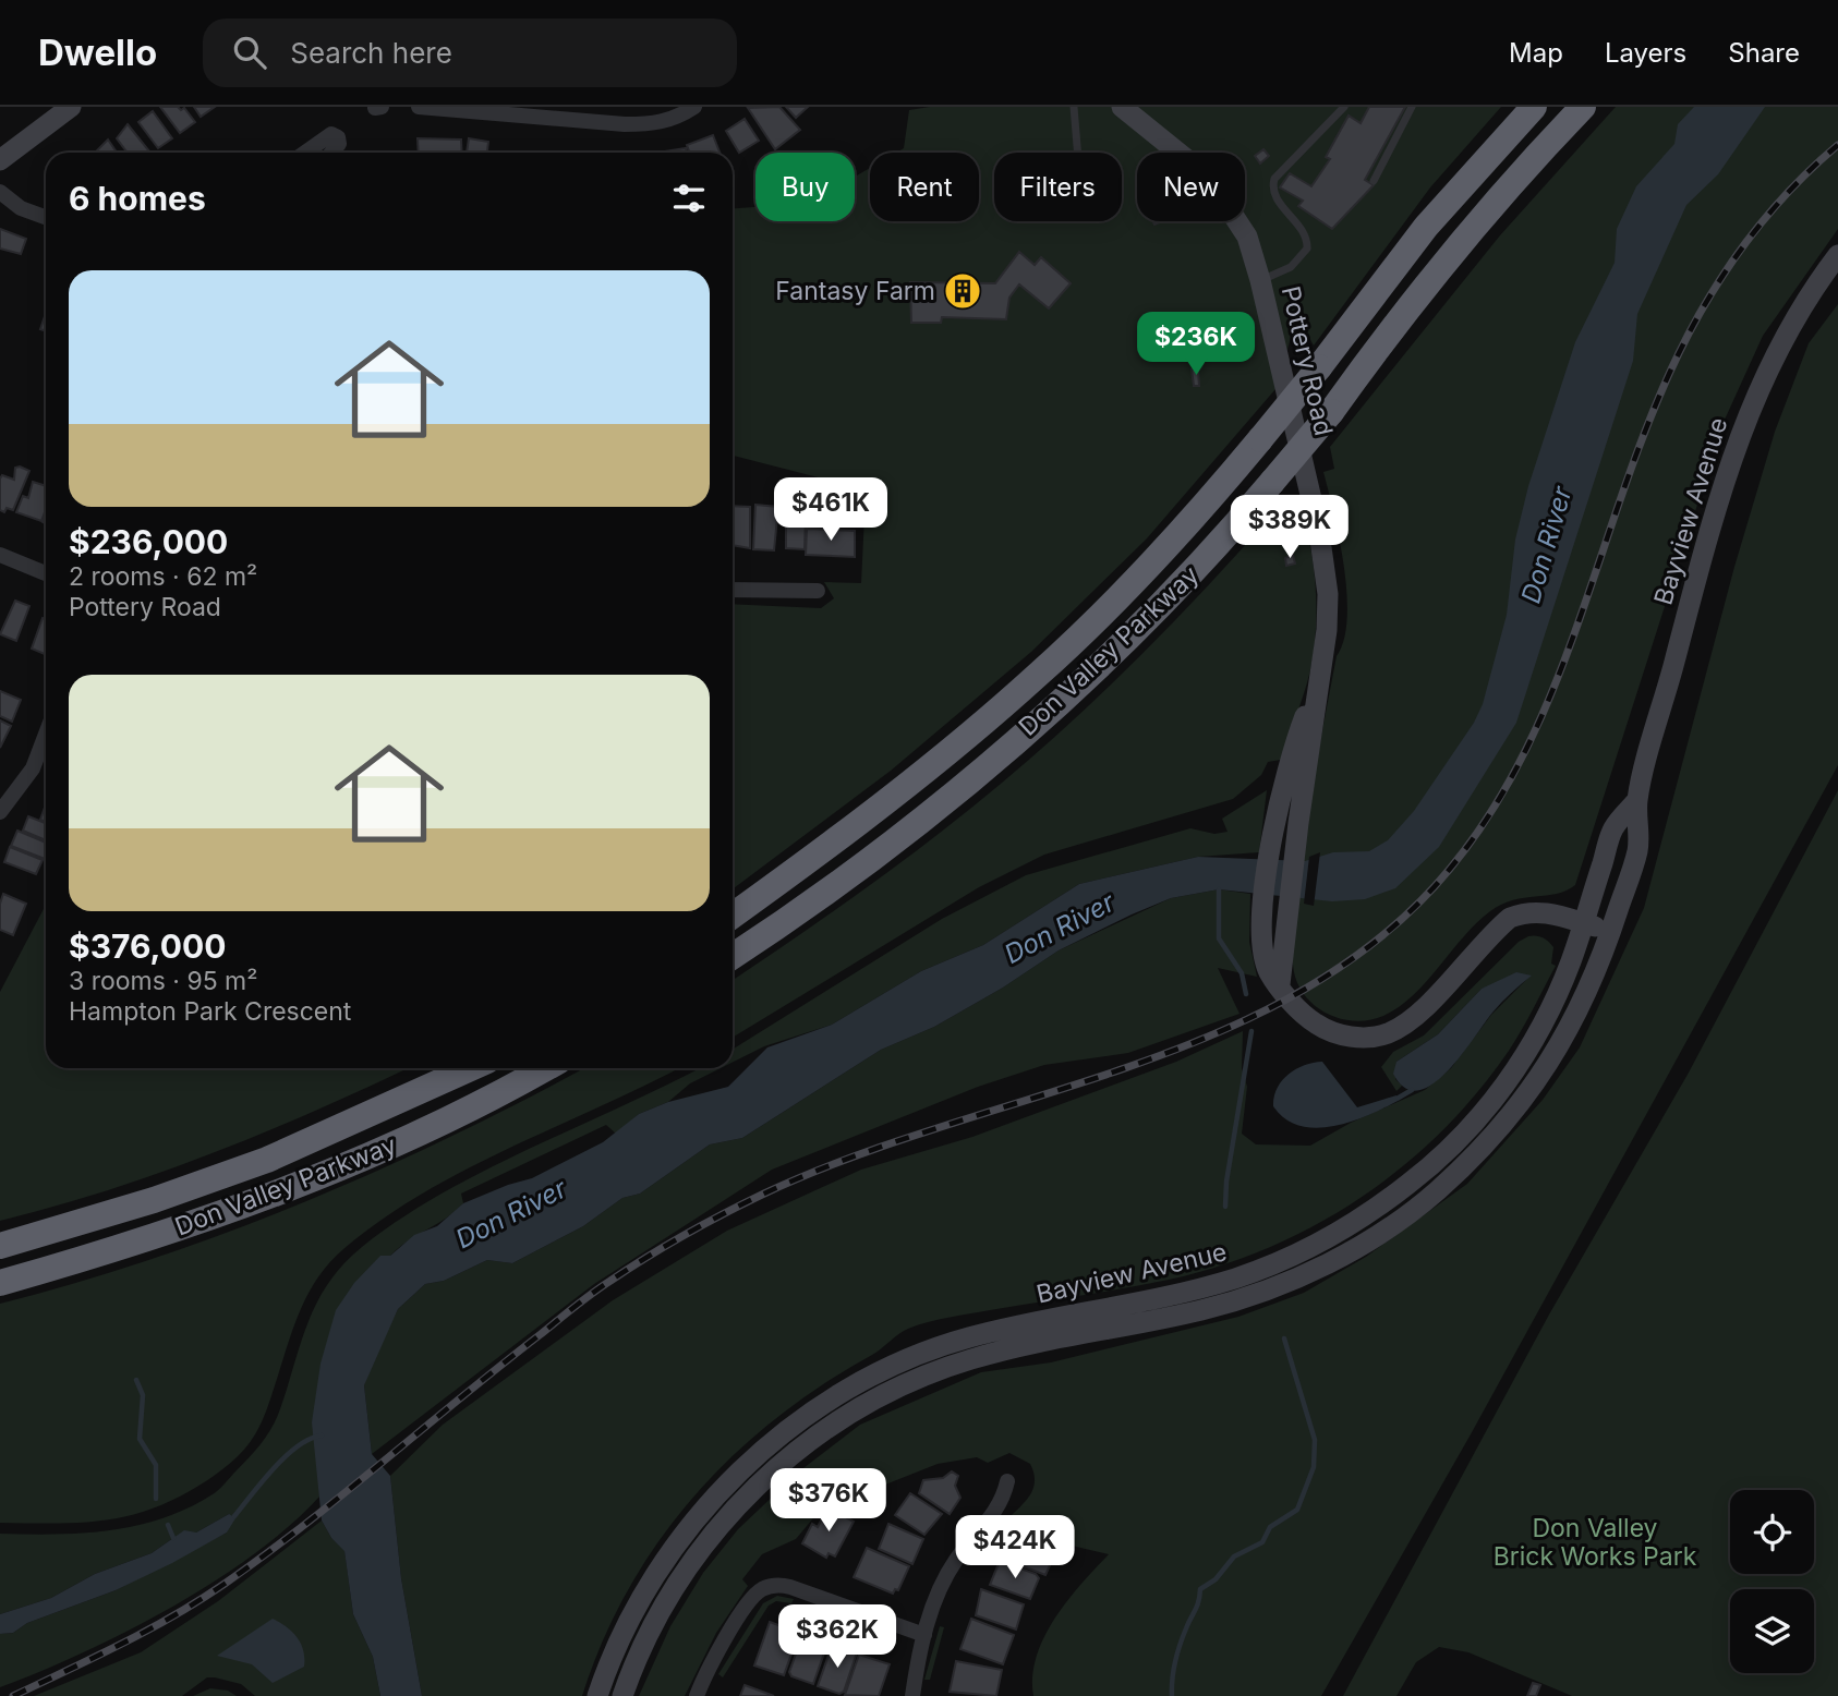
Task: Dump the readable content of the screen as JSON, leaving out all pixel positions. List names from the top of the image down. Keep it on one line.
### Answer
{"streets":{"highway":["Don Valley Parkway"],"main road":["Pottery Road","Bayview Avenue"]},"crossings":[["Pottery Road","Bayview Avenue"]],"water":["Don River"],"parks":["Don Valley Brick Works Park"],"places":{"building":["Fantasy Farm"]},"page":{"header":"Dwello","search":"Search here","nav":["Map","Layers","Share"],"chip":["Buy","Rent","Filters","New"],"heading":"6 homes","list":[{"name":"$236,000","note":"2 rooms · 62 m² · Pottery Road"},{"name":"$376,000","note":"3 rooms · 95 m² · Hampton Park Crescent"}],"price":["$236K","$461K","$389K","$376K","$424K","$362K"]}}
